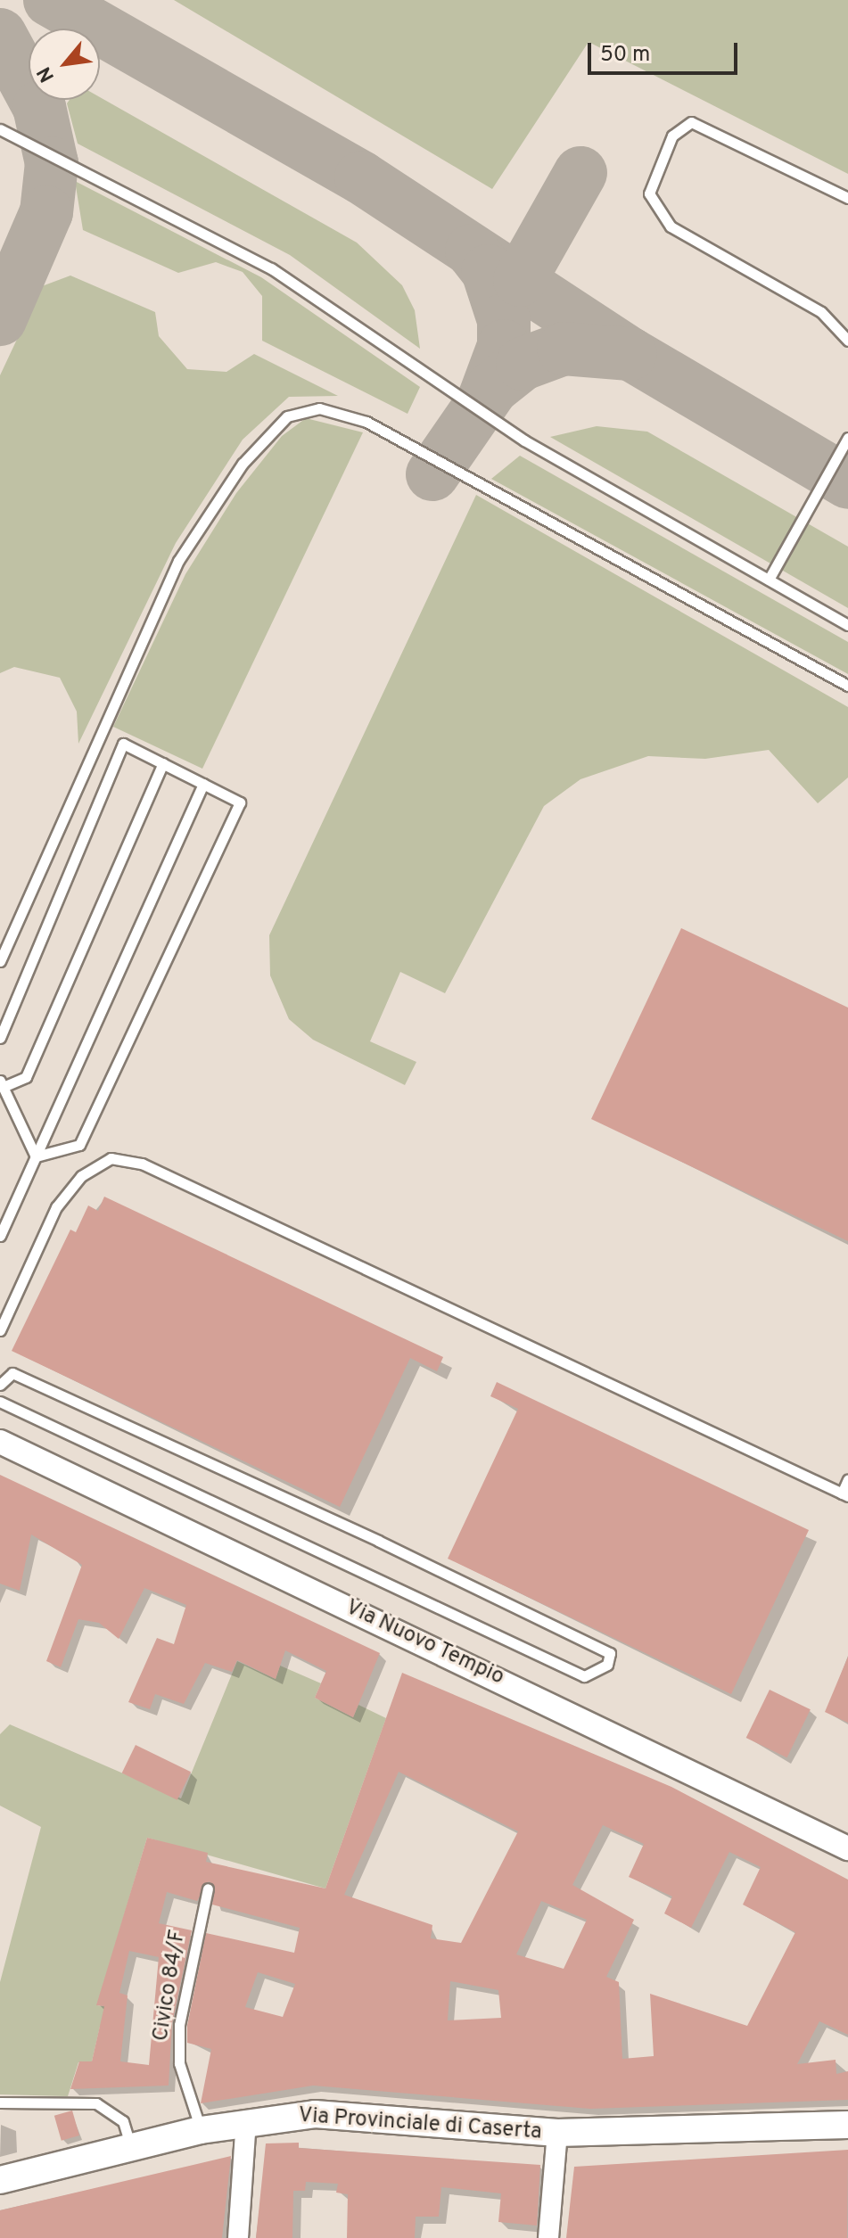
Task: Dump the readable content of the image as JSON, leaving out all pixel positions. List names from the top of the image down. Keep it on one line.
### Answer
{"streets":{"main road":["Via Provinciale di Caserta"],"street":["Via Nuovo Tempio"],"lane":["Civico 84/F"]},"crossings":[["Civico 84/F","Via Provinciale di Caserta"]],"scale_bar":"50 m","north":"bottom left"}
